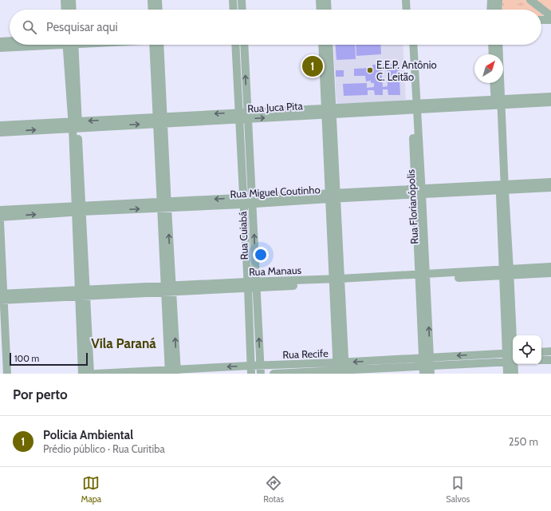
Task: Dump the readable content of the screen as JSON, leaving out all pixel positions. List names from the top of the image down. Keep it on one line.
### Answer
{"streets":{"street":["Rua Juca Pita","Rua Miguel Coutinho","Rua Florianópolis","Rua Cuiabá","Rua Manaus","Rua Recife"]},"crossings":[["Rua Juca Pita","Rua Florianópolis"],["Rua Juca Pita","Rua Cuiabá"],["Rua Miguel Coutinho","Rua Florianópolis"],["Rua Miguel Coutinho","Rua Cuiabá"],["Rua Florianópolis","Rua Manaus"],["Rua Florianópolis","Rua Recife"],["Rua Cuiabá","Rua Manaus"],["Rua Cuiabá","Rua Recife"]],"districts":["Vila Paraná"],"places":["E.E.P. Antônio C. Leitão"],"scale_bar":"100 m","north":"top right","page":{"search":"Pesquisar aqui","pins":"1","scale":"100 m","heading":"Por perto","list":[{"mark":"1","name":"Policia Ambiental","note":"Prédio público · Rua Curitiba","value":"250 m"}],"nav":["Mapa","Rotas","Salvos"]}}
